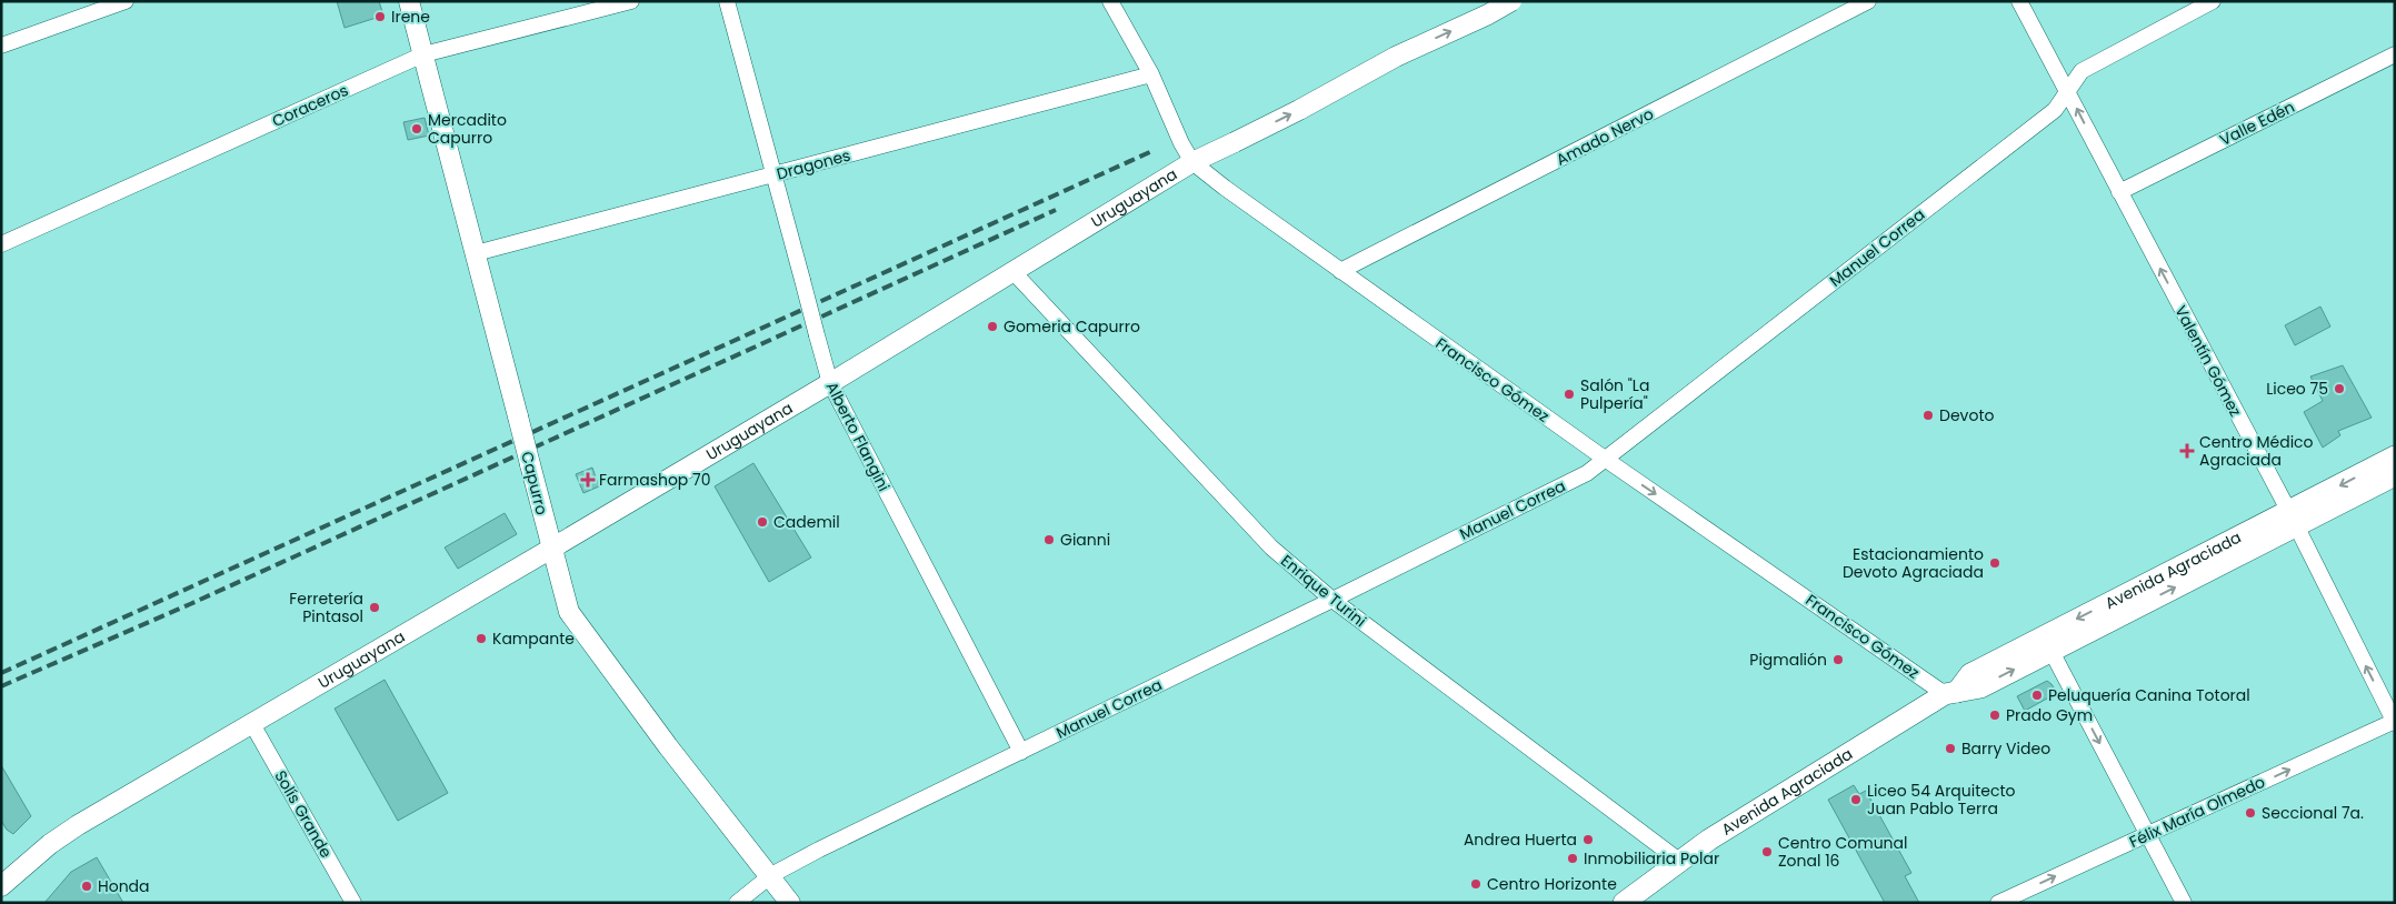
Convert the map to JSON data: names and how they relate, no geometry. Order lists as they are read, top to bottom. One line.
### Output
{"streets":{"main road":["Avenida Agraciada"],"street":["Coraceros","Valle Edén","Amado Nervo","Dragones","Uruguayana","Manuel Correa","Valentín Gómez","Francisco Gómez","Alberto Flangini","Capurro","Enrique Turini","Félix María Olmedo","Solís Grande"]},"crossings":[["Coraceros","Capurro"],["Valle Edén","Valentín Gómez"],["Amado Nervo","Francisco Gómez"],["Dragones","Francisco Gómez"],["Dragones","Alberto Flangini"],["Dragones","Capurro"],["Uruguayana","Francisco Gómez"],["Uruguayana","Alberto Flangini"],["Uruguayana","Capurro"],["Uruguayana","Enrique Turini"],["Uruguayana","Solís Grande"],["Manuel Correa","Valentín Gómez"],["Manuel Correa","Francisco Gómez"],["Manuel Correa","Alberto Flangini"],["Manuel Correa","Capurro"],["Manuel Correa","Enrique Turini"],["Valentín Gómez","Avenida Agraciada"],["Valentín Gómez","Félix María Olmedo"],["Francisco Gómez","Avenida Agraciada"],["Avenida Agraciada","Enrique Turini"]],"one_way":["Valentín Gómez","Francisco Gómez","Félix María Olmedo"],"places":{"other":["Irene","Mercadito Capurro","Gomeria Capurro","Liceo 75","Salón \"La Pulpería\"","Devoto","Cademil","Gianni","Estacionamiento Devoto Agraciada","Ferretería Pintasol","Kampante","Pigmalión","Peluquería Canina Totoral","Prado Gym","Barry Video","Liceo 54 Arquitecto Juan Pablo Terra","Seccional 7a.","Andrea Huerta","Centro Comunal Zonal 16","Inmobiliaria Polar","Centro Horizonte","Honda"],"health":["Centro Médico Agraciada","Farmashop 70"]}}
